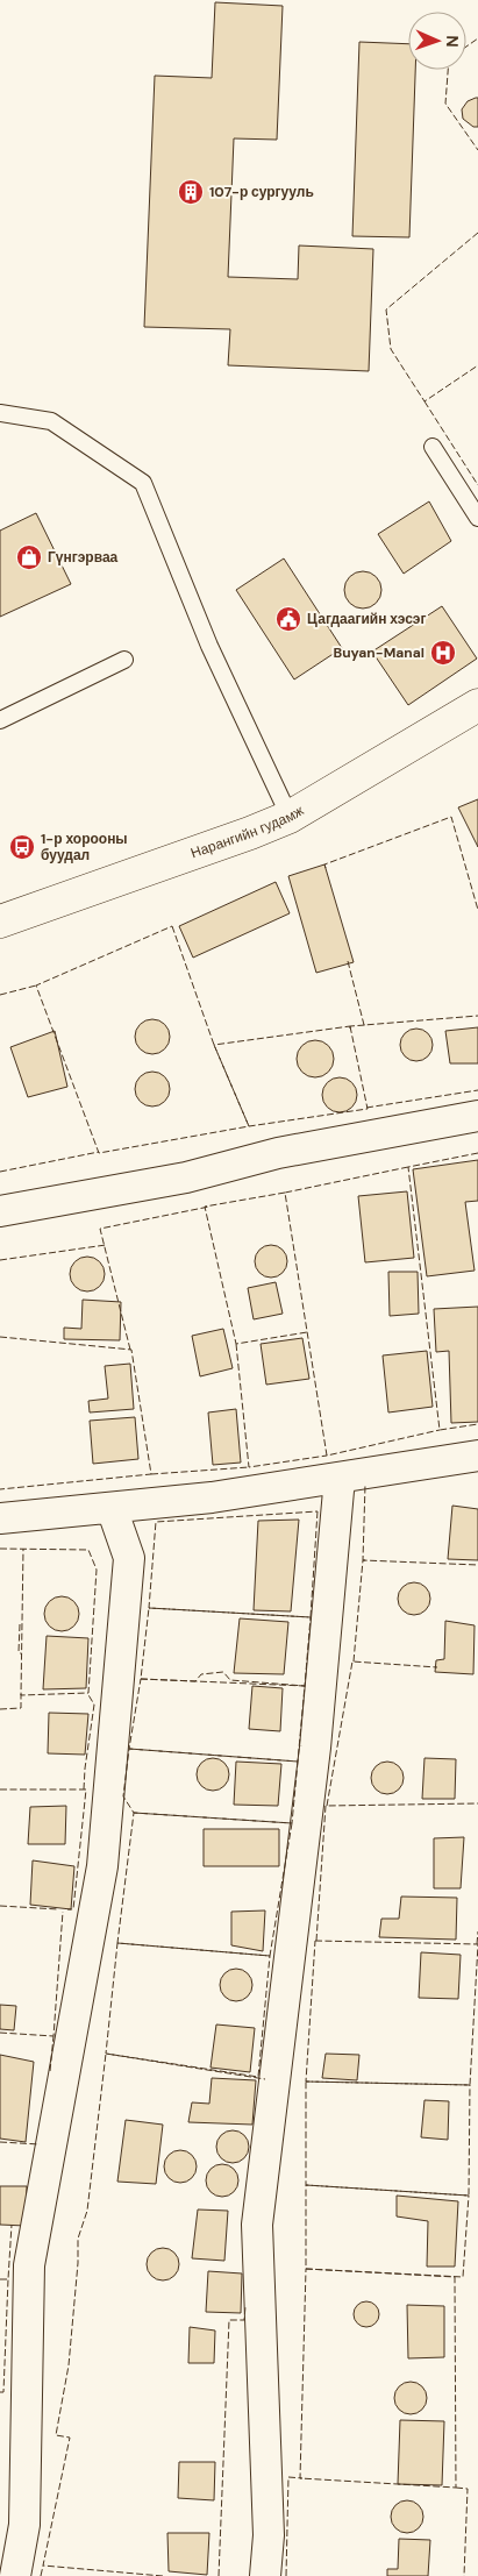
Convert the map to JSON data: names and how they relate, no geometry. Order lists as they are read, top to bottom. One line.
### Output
{"streets":{"main road":["Нарангийн гудамж"]},"places":{"building":["107-р сургууль"],"shop":["Гүнгэрваа"],"public building":["Цагдаагийн хэсэг"],"hospital":["Buyan-Manal"],"bus stop":["1-р хорооны буудал"]},"north":"right"}
